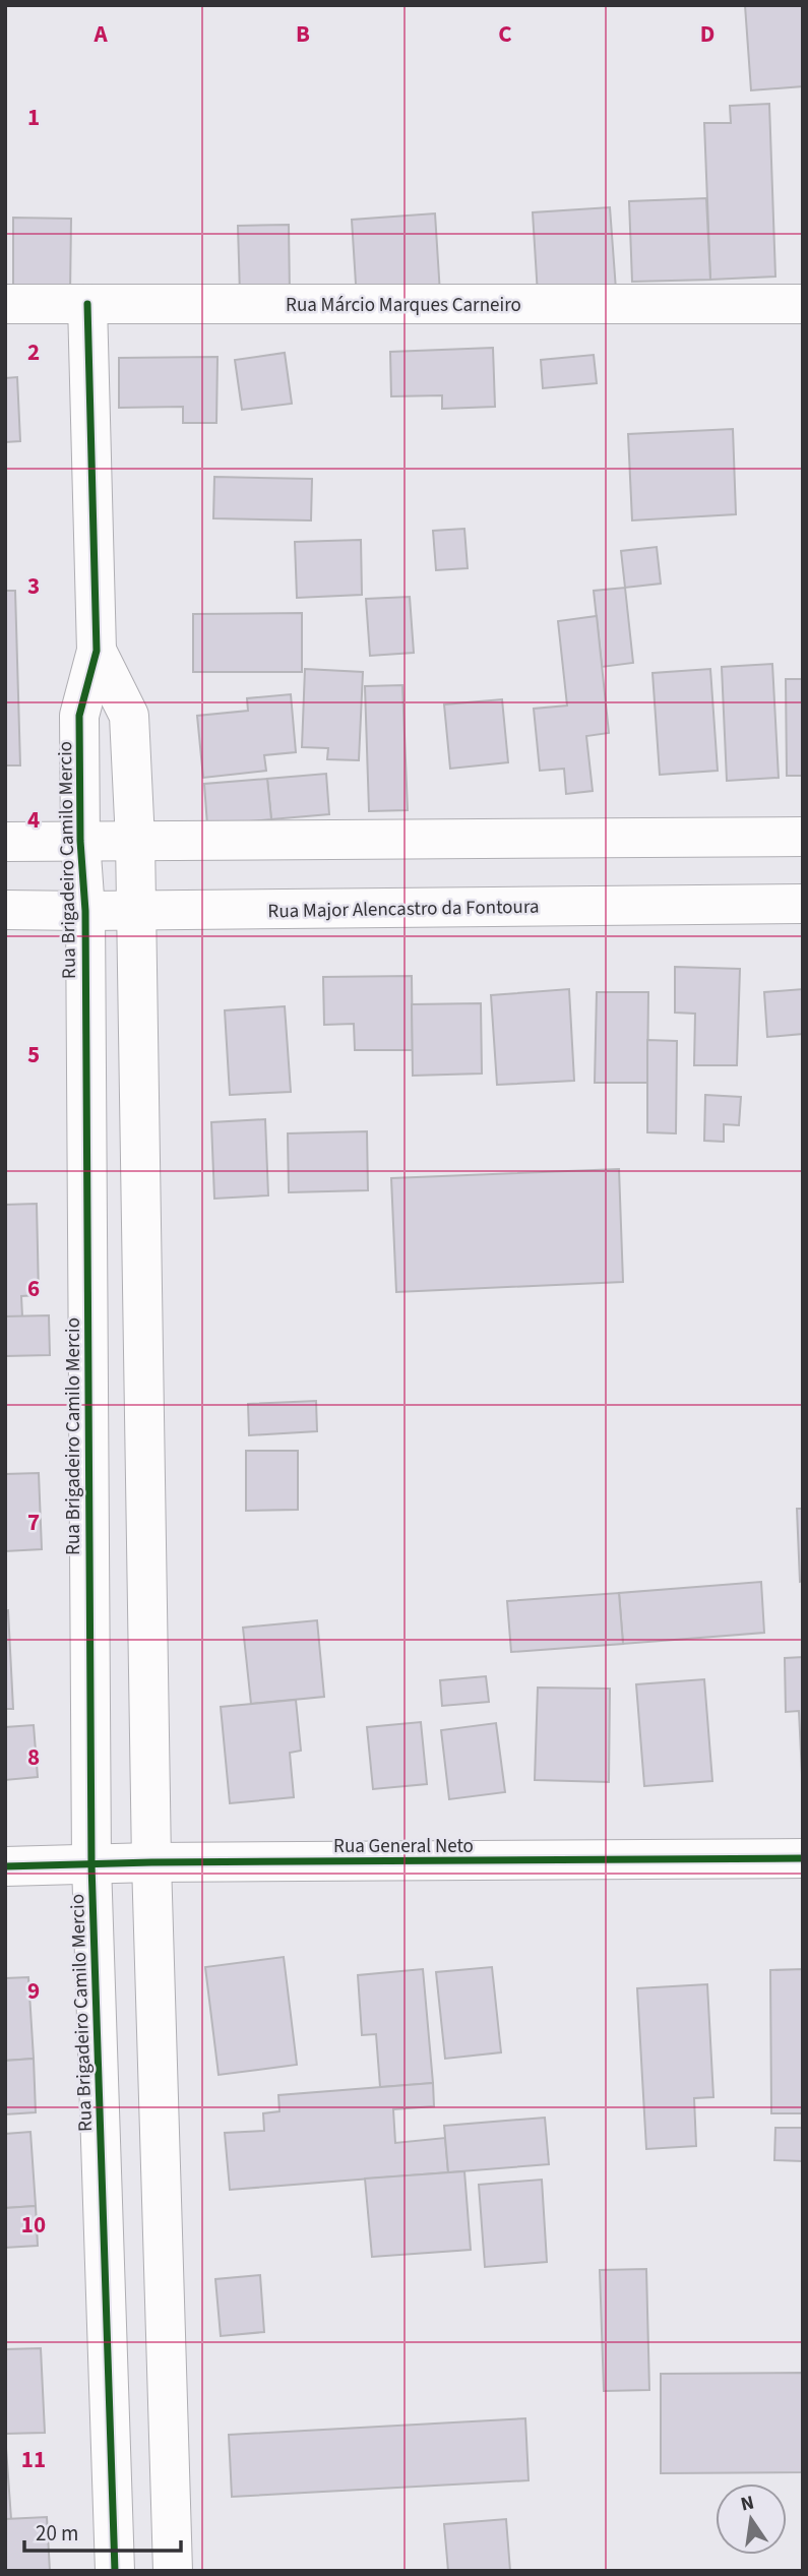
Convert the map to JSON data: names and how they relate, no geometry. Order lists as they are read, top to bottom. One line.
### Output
{"streets":{"street":["Rua Márcio Marques Carneiro","Rua Brigadeiro Camilo Mercio","Rua Major Alencastro da Fontoura","Rua General Neto"]},"crossings":[["Rua Márcio Marques Carneiro","Rua Brigadeiro Camilo Mercio"],["Rua Brigadeiro Camilo Mercio","Rua Major Alencastro da Fontoura"],["Rua Brigadeiro Camilo Mercio","Rua General Neto"]],"scale_bar":"20 m","north":"top","grid":{"columns":["A","B","C","D"],"rows":["1","2","3","4","5","6","7","8","9","10","11"]}}
